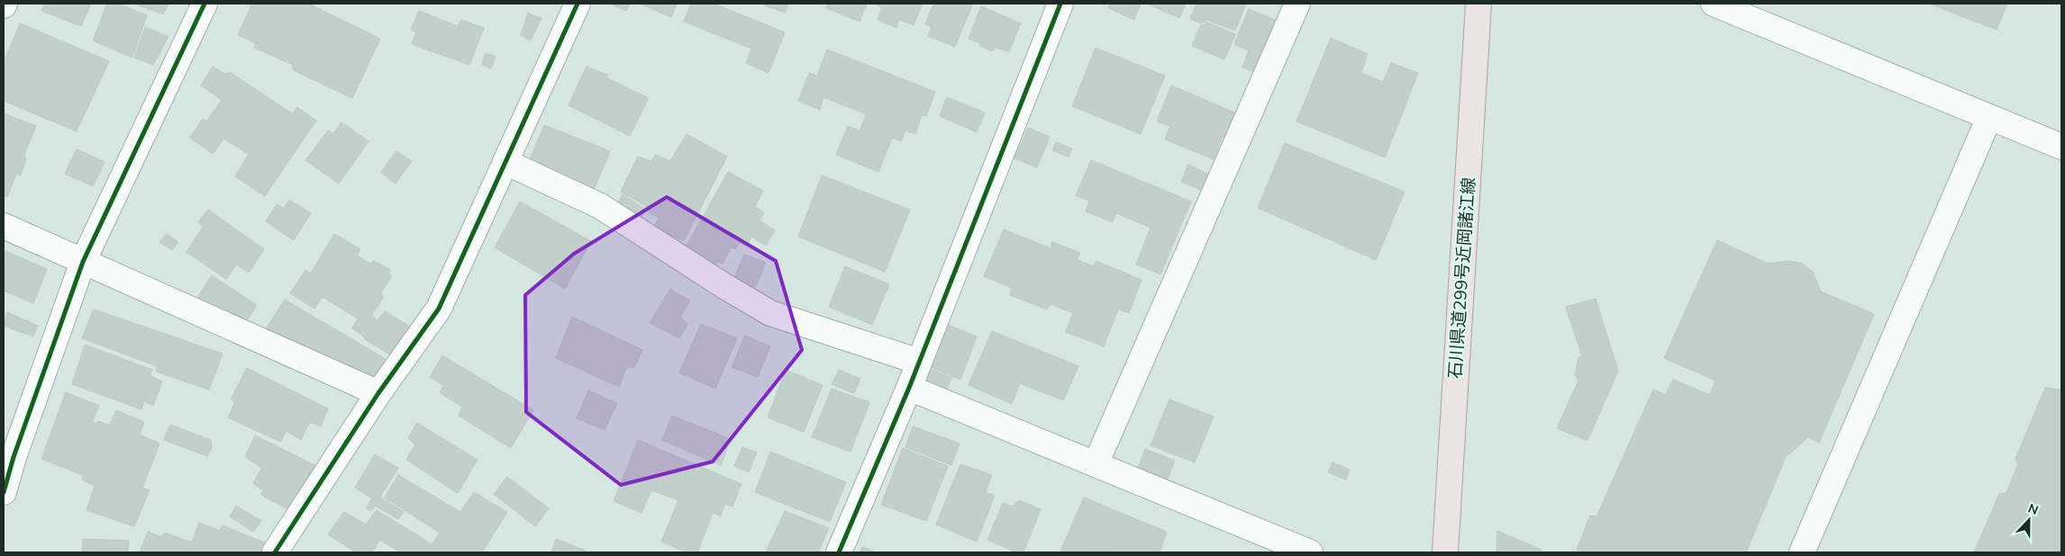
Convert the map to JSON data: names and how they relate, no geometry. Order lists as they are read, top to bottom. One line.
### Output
{"streets":{"main road":["石川県道299号近岡諸江線"]},"north":"top"}
